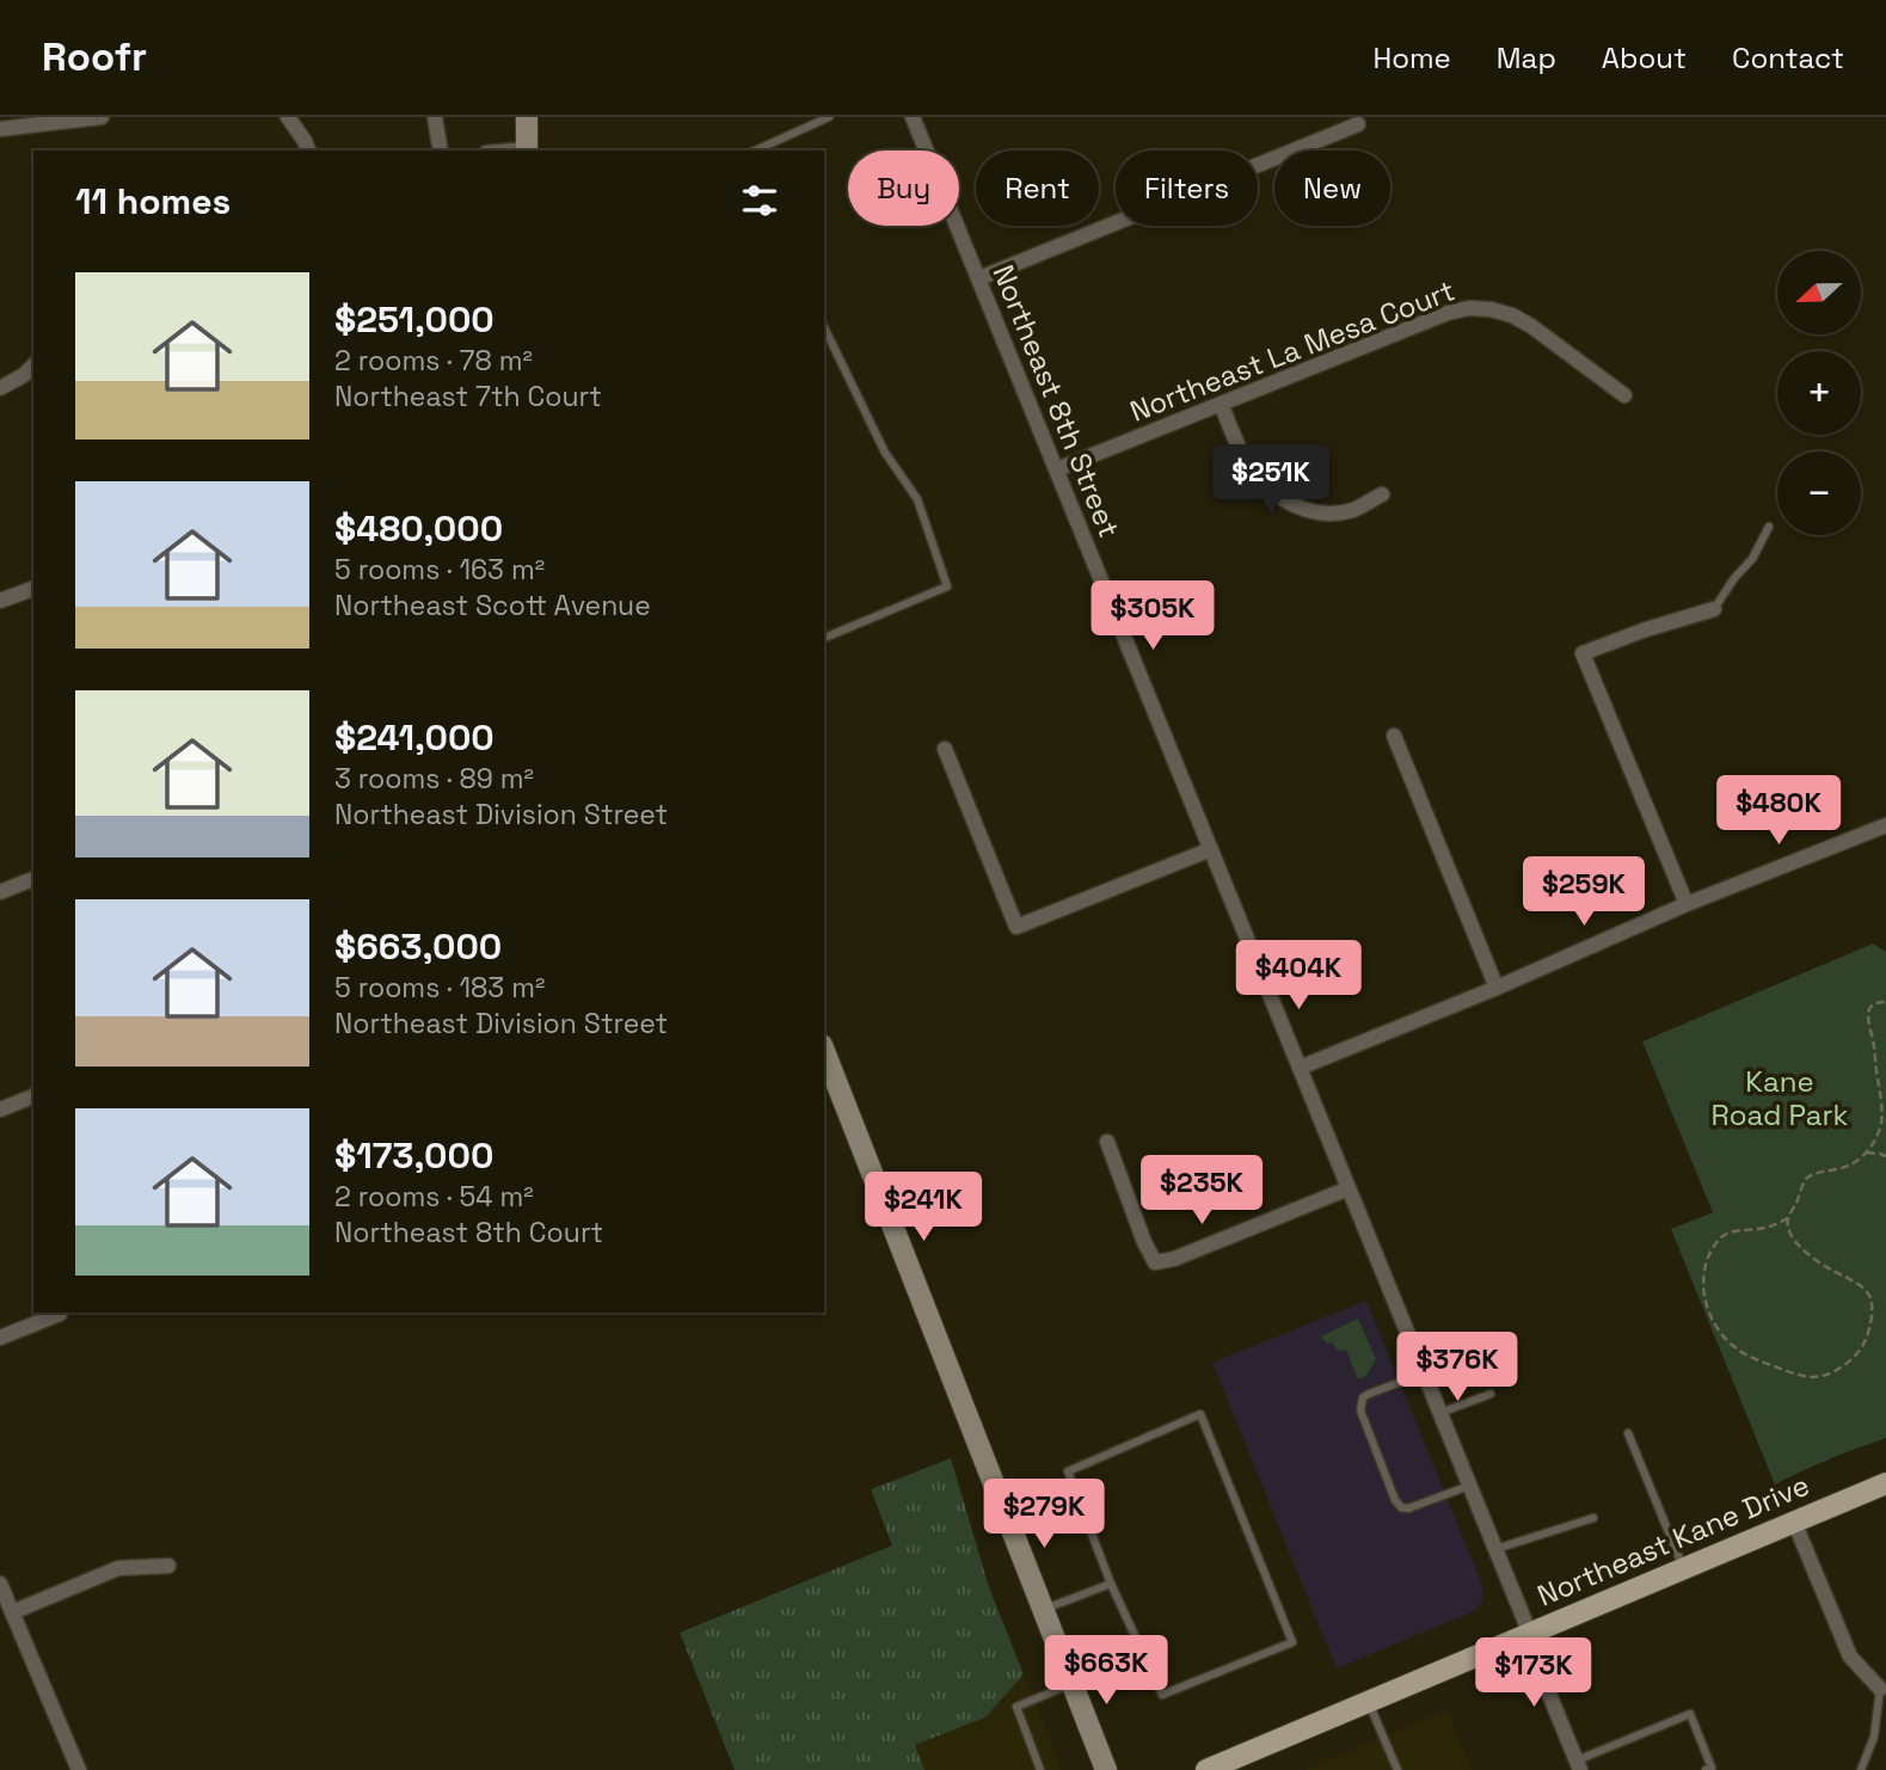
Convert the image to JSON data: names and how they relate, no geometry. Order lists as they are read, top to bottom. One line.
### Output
{"streets":{"main road":["Northeast Kane Drive"],"street":["Northeast La Mesa Court","Northeast 8th Street"]},"crossings":[["Northeast La Mesa Court","Northeast 8th Street"],["Northeast 8th Street","Northeast Kane Drive"]],"parks":["Kane Road Park"],"north":"left","page":{"header":"Roofr","nav":["Home","Map","About","Contact"],"chip":["Buy","Rent","Filters","New"],"heading":"11 homes","map_buttons":["+","−"],"list":[{"name":"$251,000","note":"2 rooms · 78 m² · Northeast 7th Court"},{"name":"$480,000","note":"5 rooms · 163 m² · Northeast Scott Avenue"},{"name":"$241,000","note":"3 rooms · 89 m² · Northeast Division Street"},{"name":"$663,000","note":"5 rooms · 183 m² · Northeast Division Street"},{"name":"$173,000","note":"2 rooms · 54 m² · Northeast 8th Court"}],"price":["$251K","$305K","$480K","$259K","$404K","$235K","$241K","$376K","$279K","$663K","$173K"]}}
